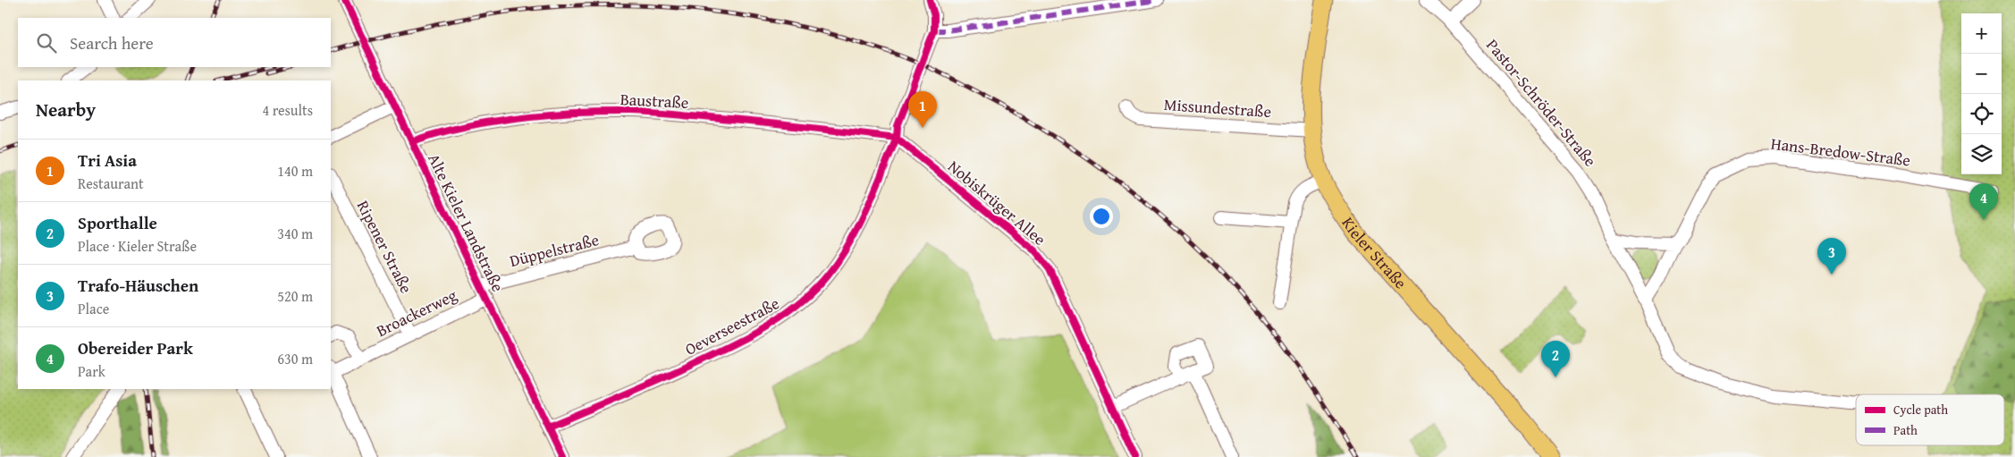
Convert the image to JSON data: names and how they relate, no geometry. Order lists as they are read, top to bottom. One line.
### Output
{"streets":{"main road":["Kieler Straße"],"street":["Baustraße","Pastor-Schröder-Straße","Missundestraße","Hans-Bredow-Straße","Nobiskrüger Allee","Alte Kieler Landstraße","Ripener Straße","Düppelstraße","Broackerweg","Oeverseestraße"]},"crossings":[["Baustraße","Nobiskrüger Allee"],["Baustraße","Alte Kieler Landstraße"],["Baustraße","Oeverseestraße"],["Missundestraße","Kieler Straße"],["Nobiskrüger Allee","Oeverseestraße"],["Alte Kieler Landstraße","Düppelstraße"],["Alte Kieler Landstraße","Broackerweg"],["Alte Kieler Landstraße","Oeverseestraße"],["Ripener Straße","Broackerweg"]],"legend":["Cycle path","Path"],"page":{"map_buttons":["+","−"],"search":"Search here","heading":["Nearby","4 results"],"pins":["1","4","3","2"],"list":[{"mark":"1","name":"Tri Asia","note":"Restaurant","value":"140 m"},{"mark":"2","name":"Sporthalle","note":"Place · Kieler Straße","value":"340 m"},{"mark":"3","name":"Trafo-Häuschen","note":"Place","value":"520 m"},{"mark":"4","name":"Obereider Park","note":"Park","value":"630 m"}]}}
